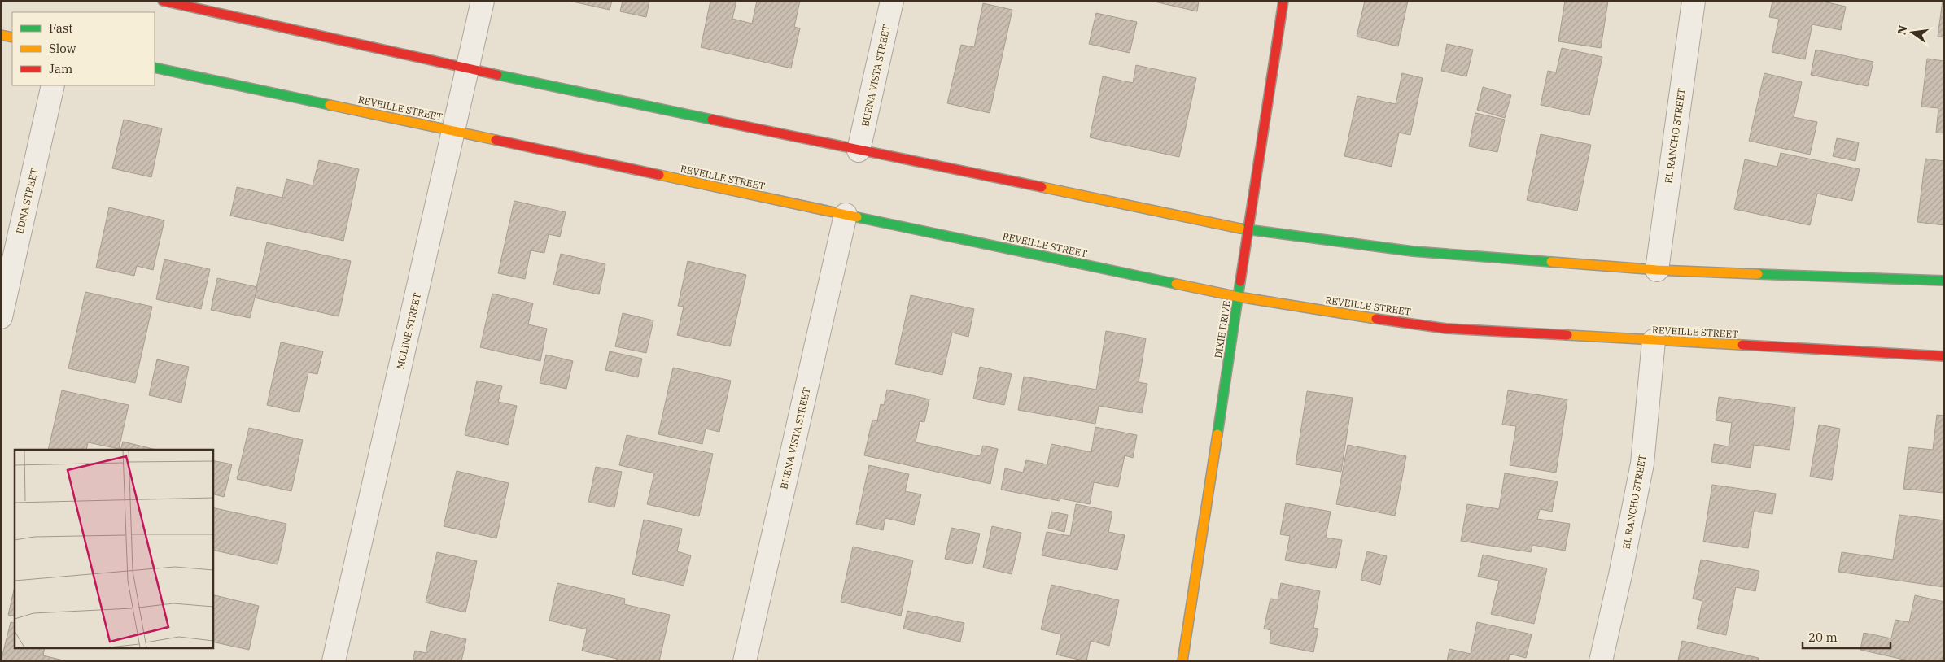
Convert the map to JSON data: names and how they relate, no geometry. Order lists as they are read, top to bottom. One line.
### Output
{"streets":{"main road":["REVEILLE STREET","DIXIE DRIVE"],"street":["BUENA VISTA STREET","EL RANCHO STREET","EDNA STREET","MOLINE STREET"]},"crossings":[["BUENA VISTA STREET","REVEILLE STREET"],["REVEILLE STREET","EL RANCHO STREET"],["REVEILLE STREET","DIXIE DRIVE"],["REVEILLE STREET","MOLINE STREET"]],"legend":["Fast","Slow","Jam"],"scale_bar":"20 m","north":"left"}
